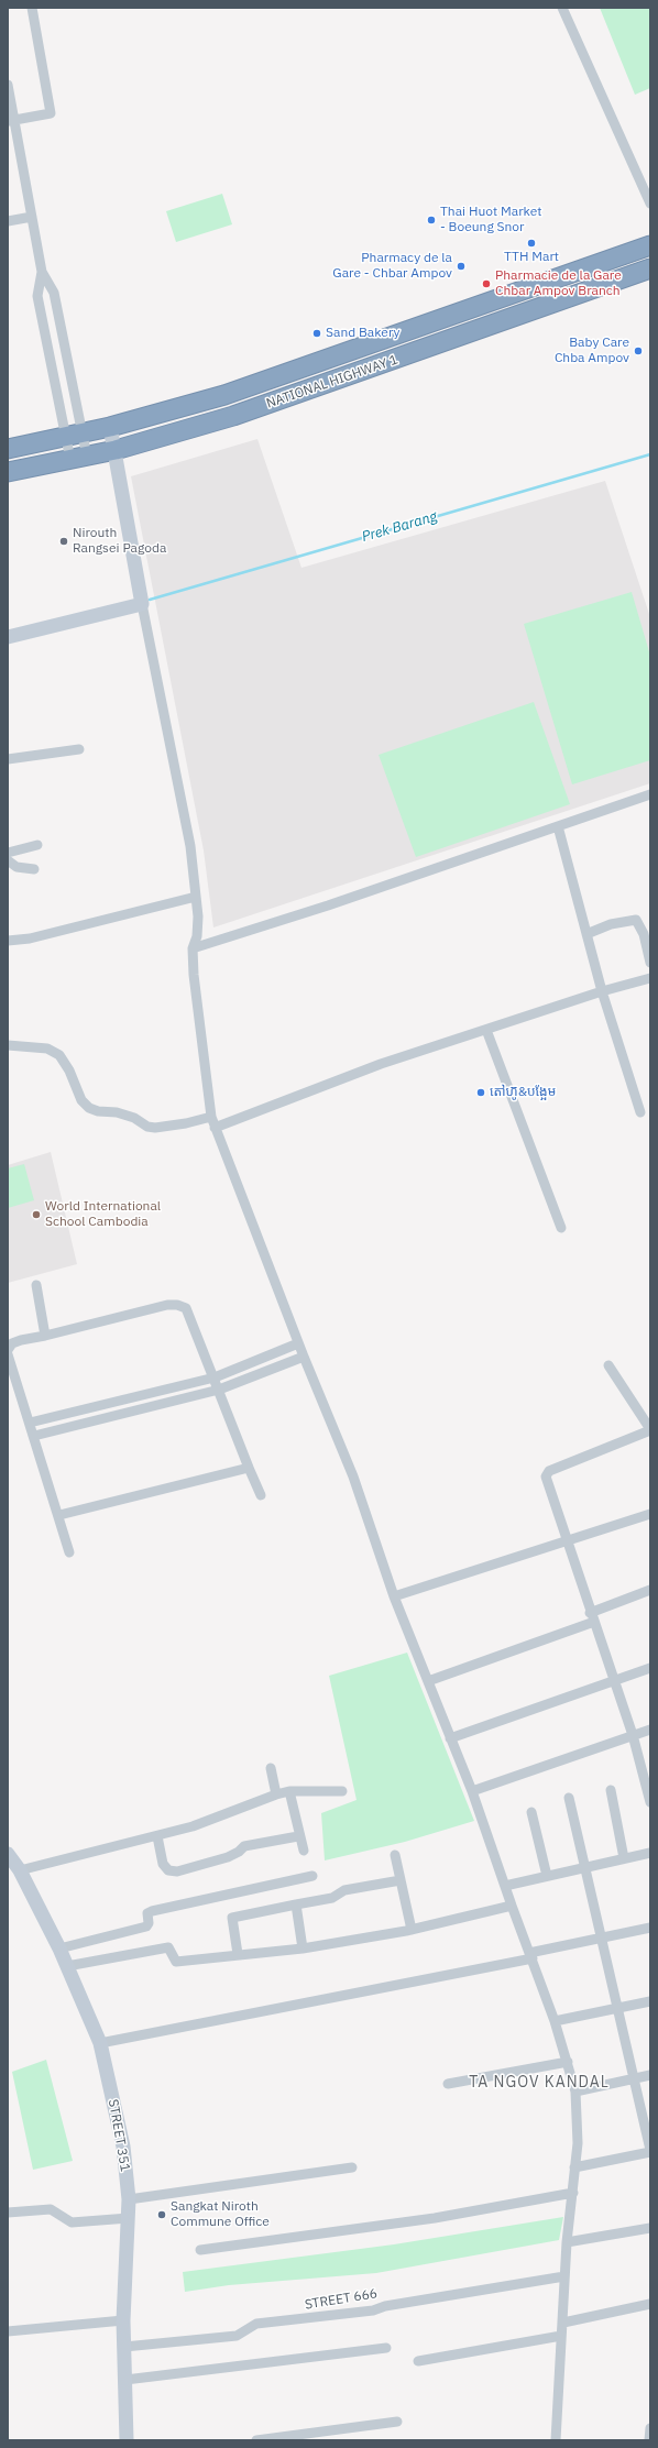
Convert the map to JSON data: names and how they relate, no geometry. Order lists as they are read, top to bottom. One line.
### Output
{"streets":{"highway":["NATIONAL HIGHWAY 1"],"street":["STREET 351","STREET 666"]},"crossings":[["STREET 351","STREET 666"]],"districts":["TA NGOV KANDAL"],"water":["Prek Barang"],"places":["Thai Huot Market - Boeung Snor","TTH Mart","Pharmacy de la Gare - Chbar Ampov","Pharmacie de la Gare Chbar Ampov Branch","Sand Bakery","Baby Care Chba Ampov","Nirouth Rangsei Pagoda","តៅហ៊ូ&បង្អែម","World International School Cambodia","Sangkat Niroth Commune Office"]}
